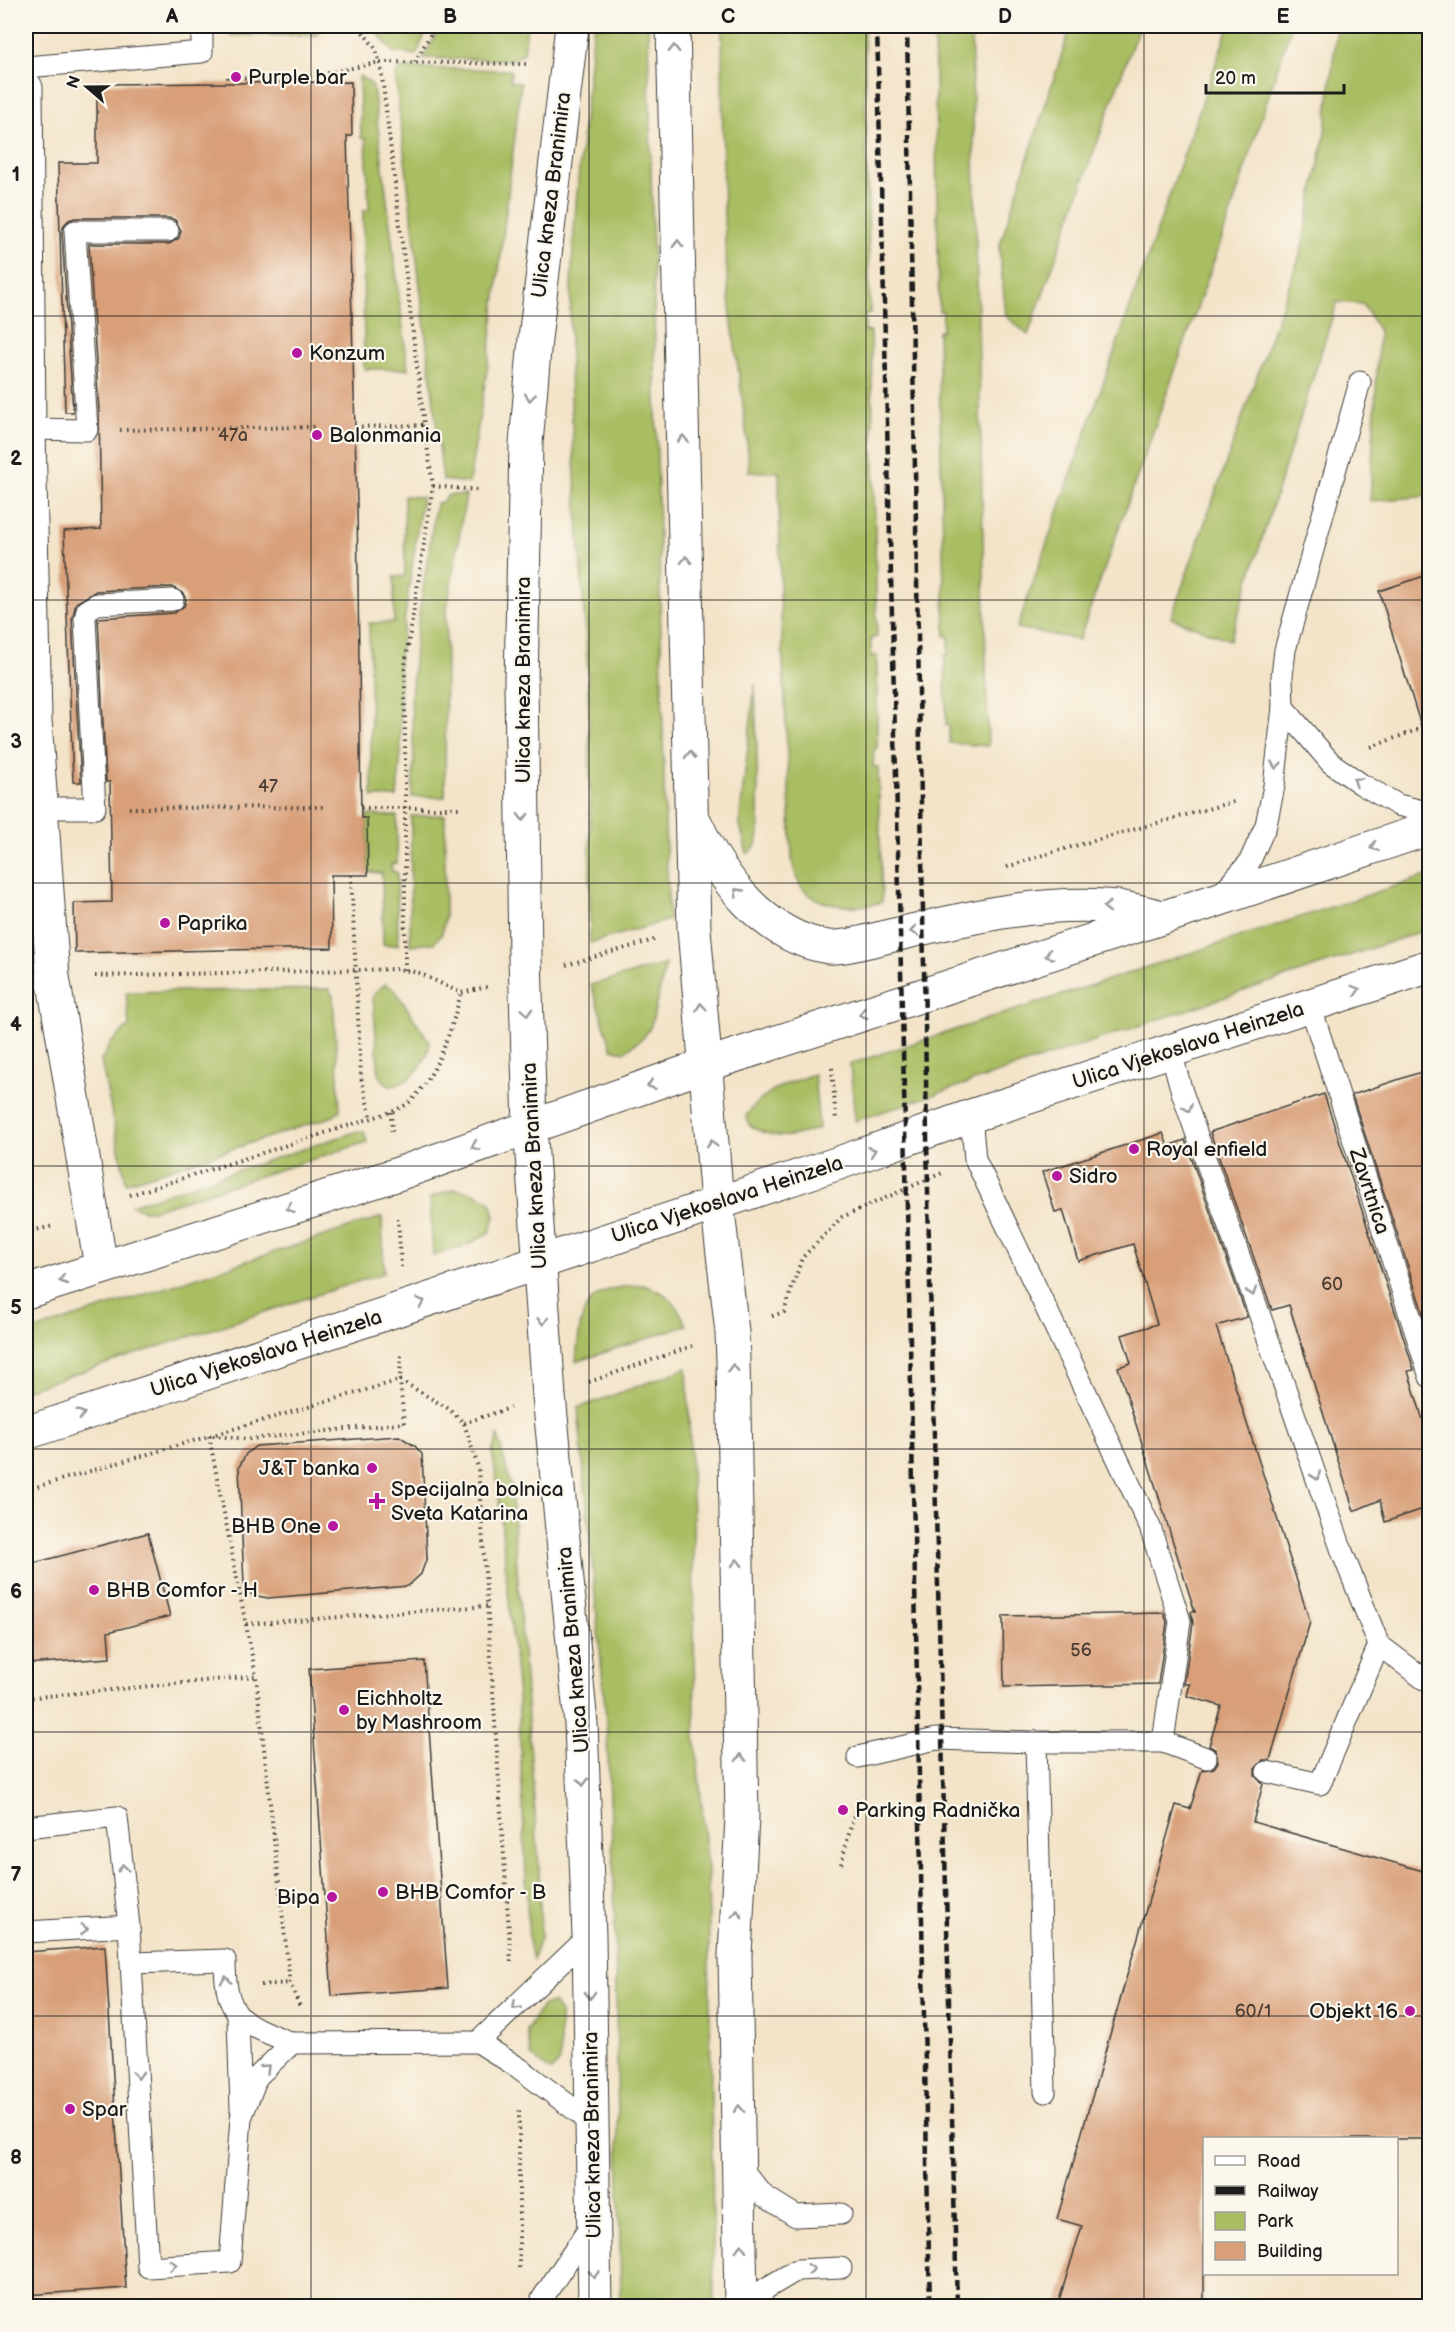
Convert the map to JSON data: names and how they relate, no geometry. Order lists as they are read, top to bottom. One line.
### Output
{"streets":{"main road":["Ulica kneza Branimira","Ulica Vjekoslava Heinzela"],"lane":["Zavrtnica"]},"crossings":[["Ulica kneza Branimira","Ulica Vjekoslava Heinzela"],["Ulica Vjekoslava Heinzela","Zavrtnica"]],"places":{"other":["Purple bar","Konzum","Balonmania","Paprika","Royal enfield","Sidro","J&T banka","BHB One","BHB Comfor - H","Eichholtz by Mashroom","Parking Radnička","BHB Comfor - B","Bipa","Objekt 16","Spar"],"health":["Specijalna bolnica Sveta Katarina"]},"house_numbers":["47a","47","60","56","60/1"],"legend":["Road","Railway","Park","Building"],"scale_bar":"20 m","north":"left","grid":{"columns":["A","B","C","D","E"],"rows":["1","2","3","4","5","6","7","8"]}}
